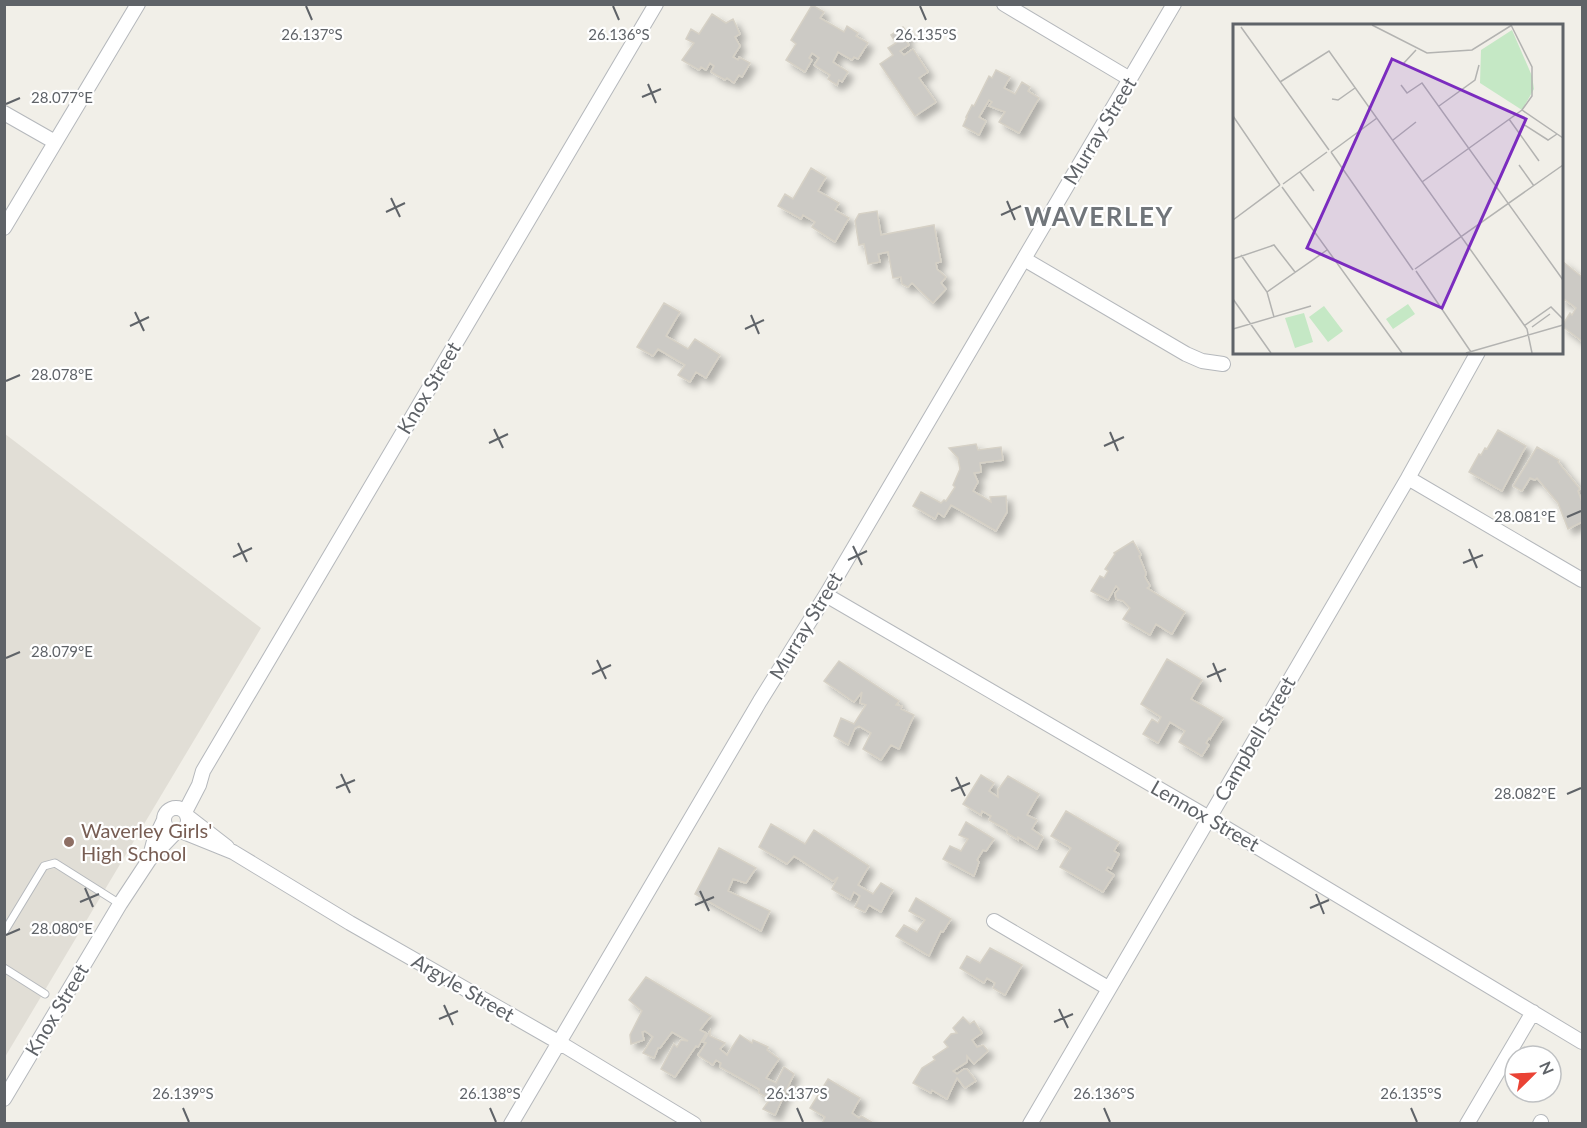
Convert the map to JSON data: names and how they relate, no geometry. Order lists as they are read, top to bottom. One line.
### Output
{"streets":{"street":["Murray Street","Knox Street","Campbell Street","Lennox Street","Argyle Street"]},"crossings":[["Murray Street","Lennox Street"],["Murray Street","Argyle Street"],["Knox Street","Argyle Street"],["Campbell Street","Lennox Street"]],"districts":["WAVERLEY"],"places":["Waverley Girls' High School"],"north":"top right","coordinates":["26.137°S","26.136°S","26.135°S","28.077°E","28.078°E","28.081°E","28.079°E","28.082°E","28.080°E","26.139°S","26.138°S"]}
